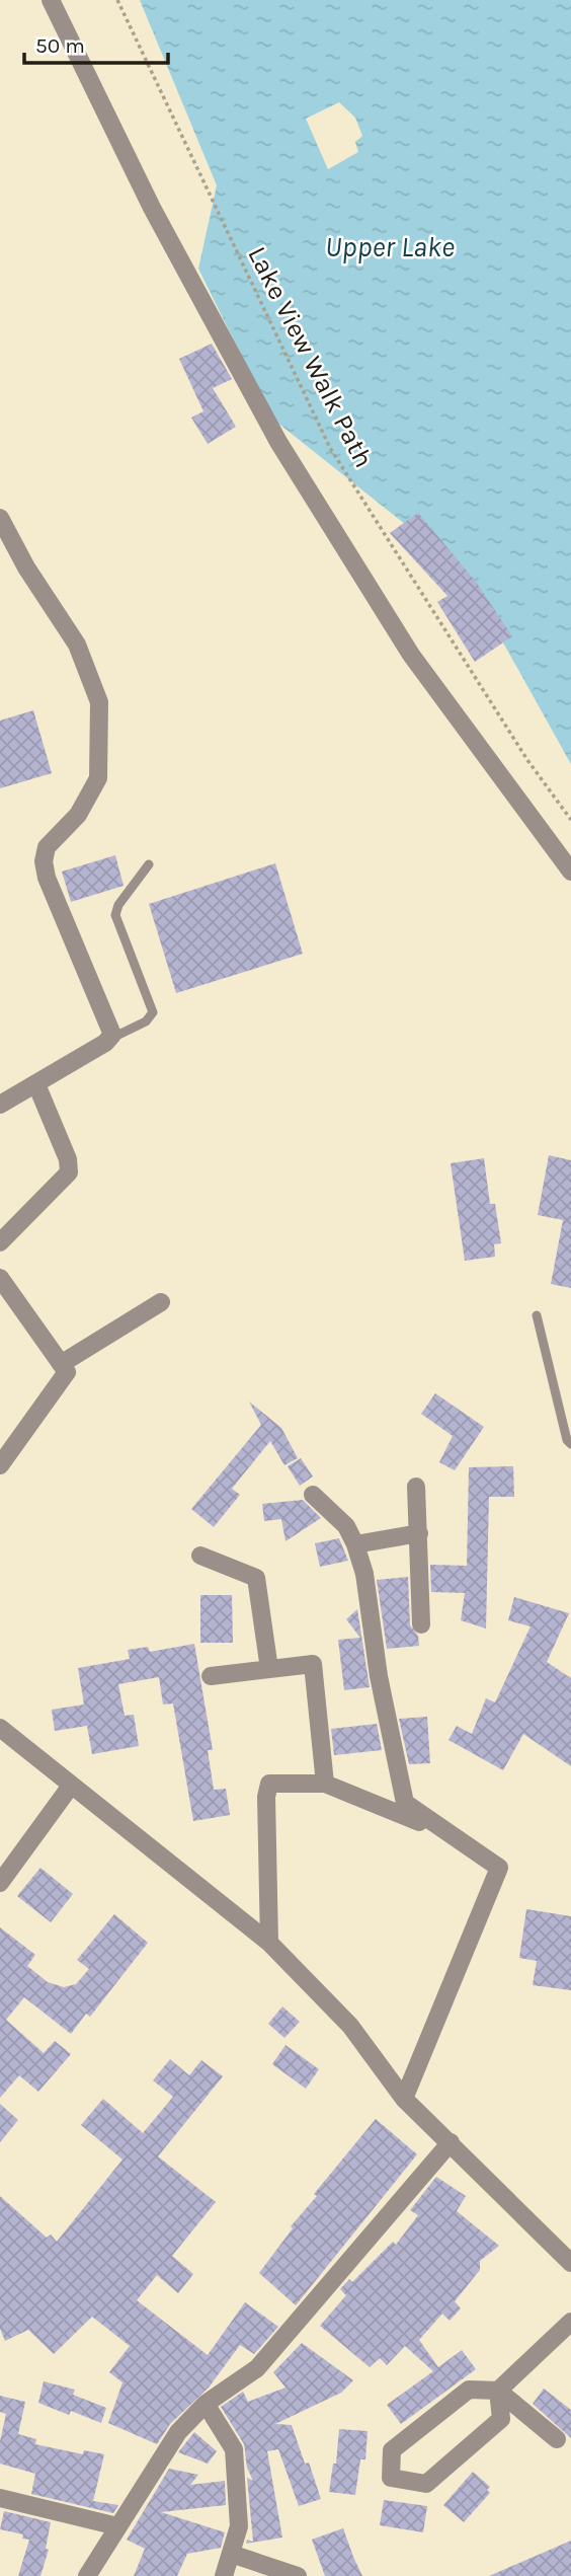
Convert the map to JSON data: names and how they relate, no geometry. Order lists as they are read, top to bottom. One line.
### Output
{"streets":{"path":["Lake View Walk Path"]},"water":["Upper Lake"],"scale_bar":"50 m"}
